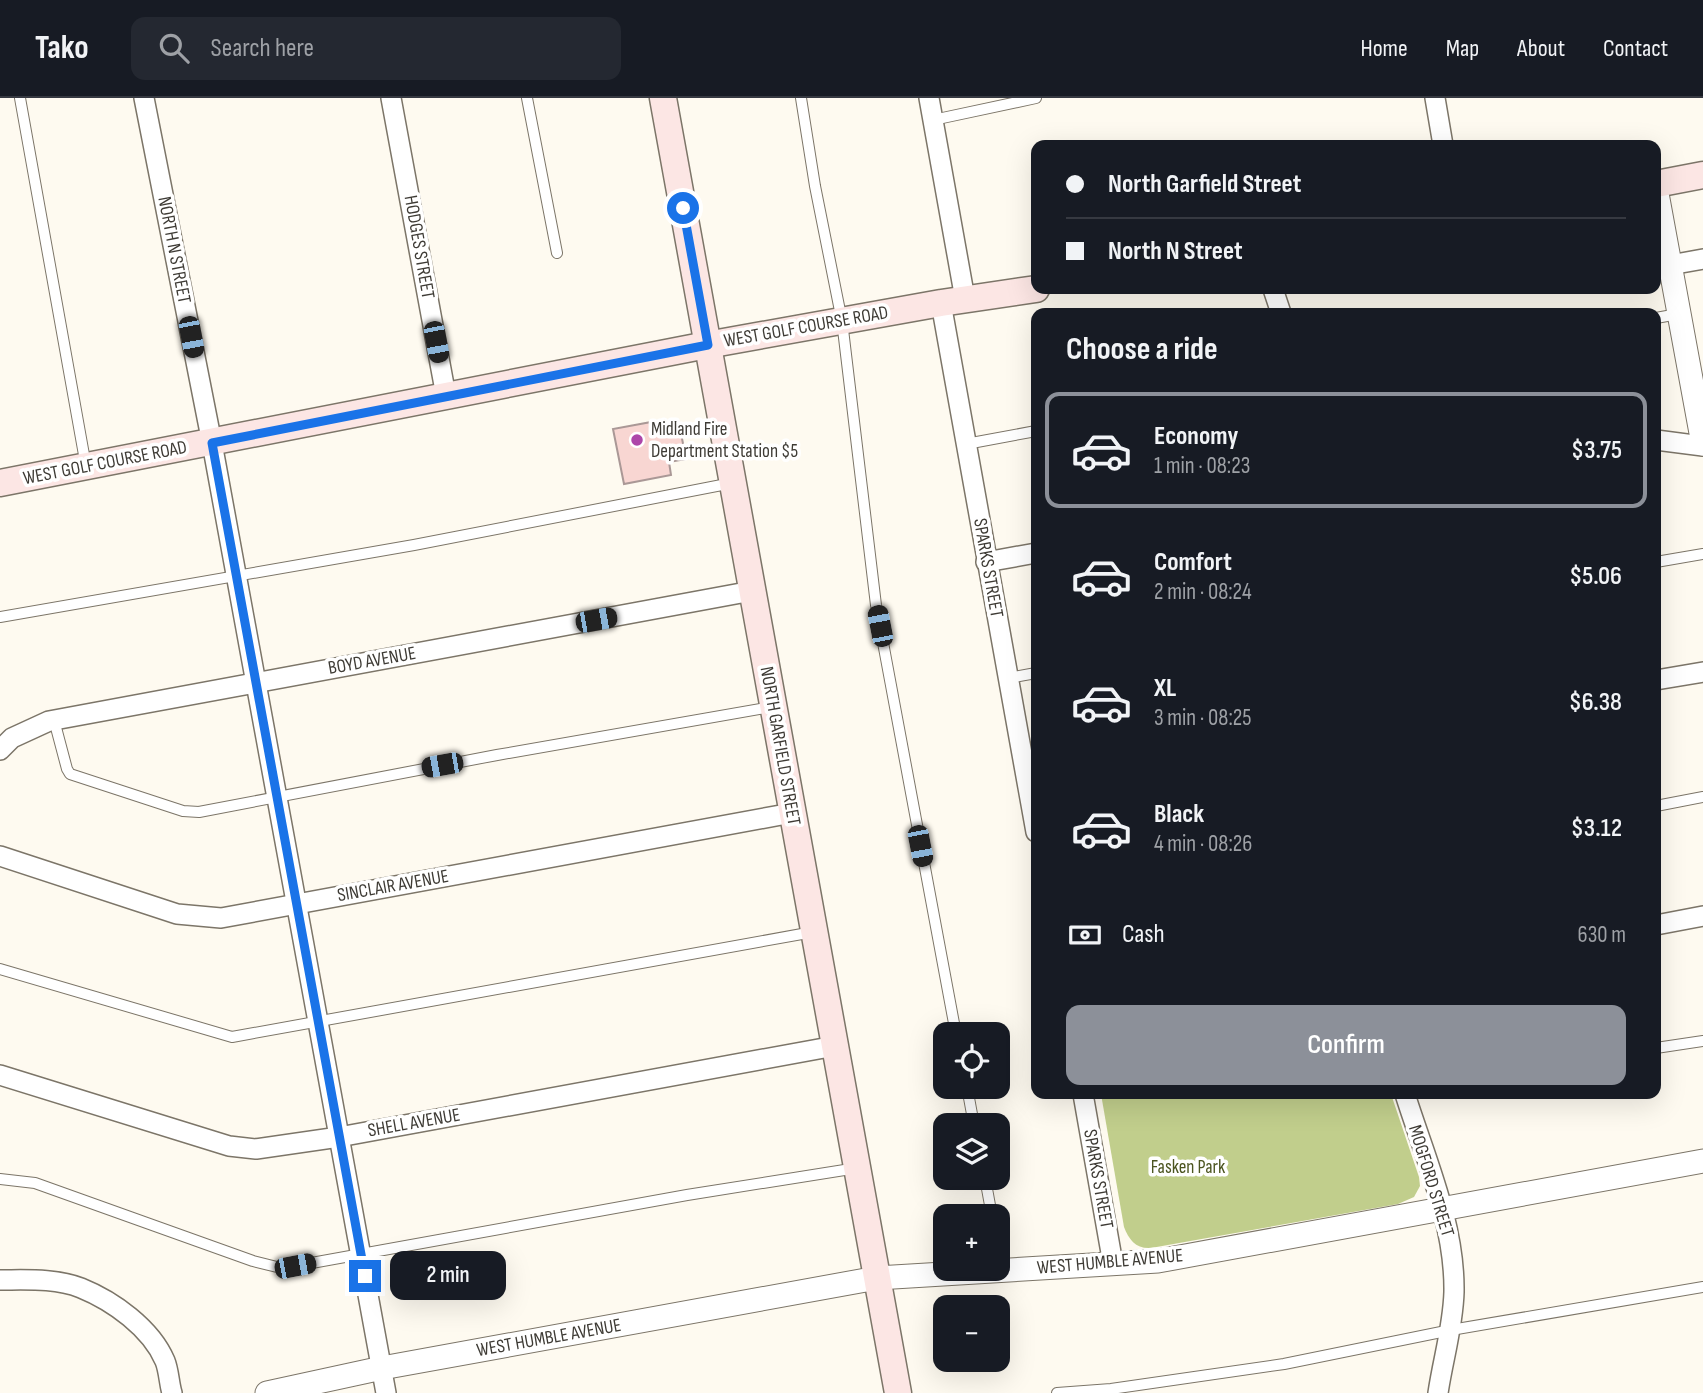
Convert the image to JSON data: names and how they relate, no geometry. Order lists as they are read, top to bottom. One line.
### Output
{"streets":{"main road":["WEST GOLF COURSE ROAD","NORTH GARFIELD STREET"],"street":["HODGES STREET","NORTH N STREET","SPARKS STREET","BOYD AVENUE","SINCLAIR AVENUE","SHELL AVENUE","MOGFORD STREET","WEST HUMBLE AVENUE"]},"crossings":[["HODGES STREET","WEST GOLF COURSE ROAD"],["NORTH N STREET","WEST GOLF COURSE ROAD"],["NORTH N STREET","BOYD AVENUE"],["NORTH N STREET","SINCLAIR AVENUE"],["NORTH N STREET","SHELL AVENUE"],["NORTH N STREET","WEST HUMBLE AVENUE"],["WEST GOLF COURSE ROAD","SPARKS STREET"],["WEST GOLF COURSE ROAD","NORTH GARFIELD STREET"],["SPARKS STREET","WEST HUMBLE AVENUE"],["BOYD AVENUE","NORTH GARFIELD STREET"],["NORTH GARFIELD STREET","SINCLAIR AVENUE"],["NORTH GARFIELD STREET","SHELL AVENUE"],["NORTH GARFIELD STREET","WEST HUMBLE AVENUE"],["MOGFORD STREET","WEST HUMBLE AVENUE"]],"parks":["Fasken Park"],"places":["Midland Fire Department Station $5"],"page":{"header":"Tako","search":"Search here","nav":["Home","Map","About","Contact"],"banner":["North Garfield Street","North N Street"],"heading":"Choose a ride","list":[{"name":"Economy","note":"1 min · 08:23","value":"$3.75"},{"name":"Comfort","note":"2 min · 08:24","value":"$5.06"},{"name":"XL","note":"3 min · 08:25","value":"$6.38"},{"name":"Black","note":"4 min · 08:26","value":"$3.12"}],"pay":["Cash","630 m"],"buttons":"Confirm","map_buttons":["+","−"],"bubble":"2 min"}}
